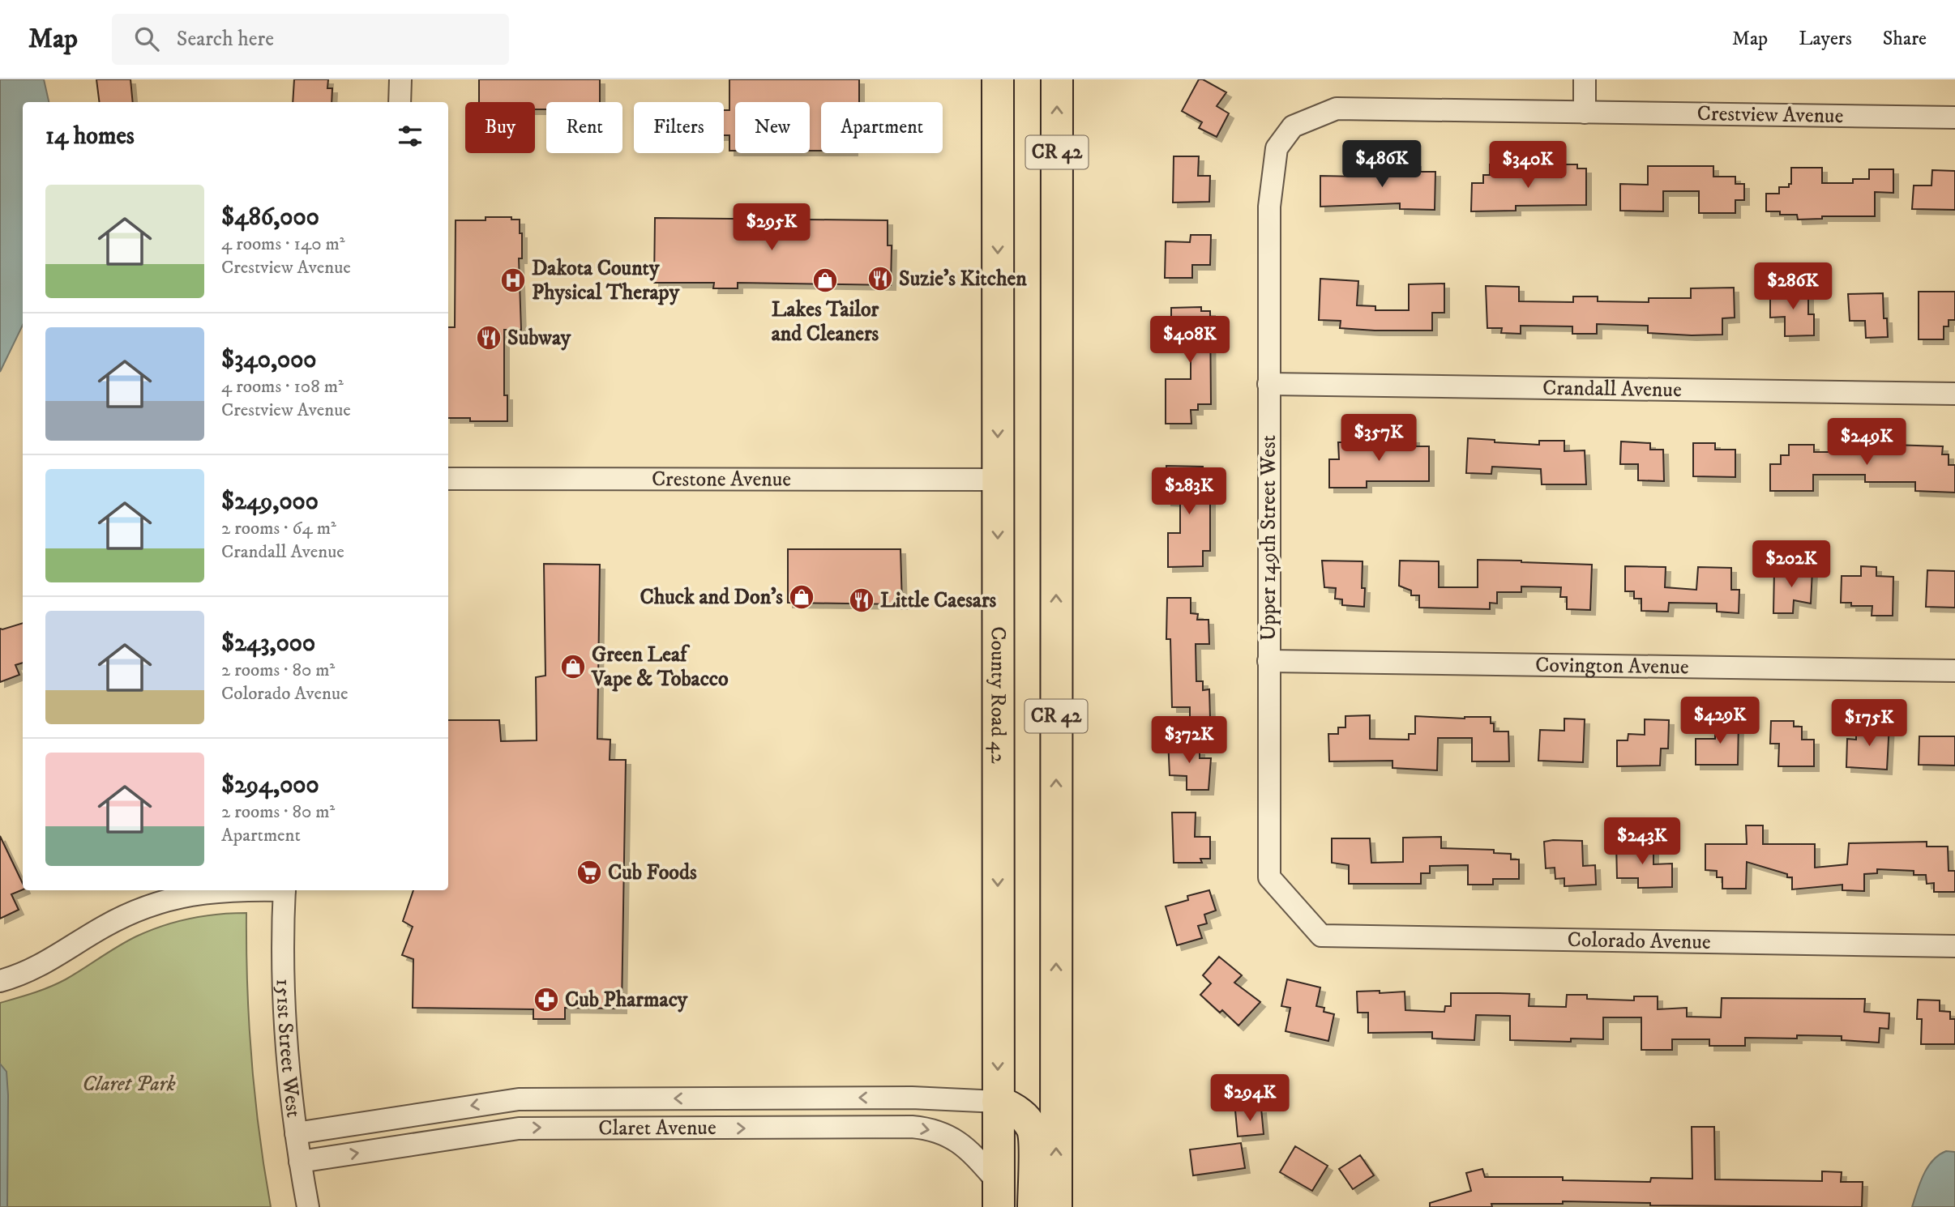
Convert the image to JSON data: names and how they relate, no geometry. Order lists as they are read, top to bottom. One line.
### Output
{"streets":{"highway":["CR 42","County Road 42"],"street":["Crestview Avenue","Crandall Avenue","Crestone Avenue","Upper 149th Street West","Covington Avenue","Colorado Avenue","151st Street West","Claret Avenue"]},"crossings":[["Crestview Avenue","Upper 149th Street West"],["Crandall Avenue","Upper 149th Street West"],["Crestone Avenue","County Road 42"],["Upper 149th Street West","Covington Avenue"],["Upper 149th Street West","Colorado Avenue"],["County Road 42","Claret Avenue"],["151st Street West","Claret Avenue"]],"parks":["Claret Park"],"places":{"restaurant":["Suzie's Kitchen","Subway","Little Caesars"],"hospital":["Dakota County Physical Therapy"],"shop":["Lakes Tailor and Cleaners","Chuck and Don's","Green Leaf Vape & Tobacco"],"supermarket":["Cub Foods"],"pharmacy":["Cub Pharmacy"]},"page":{"header":"Map","search":"Search here","nav":["Map","Layers","Share"],"chip":["Buy","Rent","Filters","New","Apartment"],"heading":"14 homes","price":["$486K","$340K","$295K","$286K","$408K","$357K","$249K","$283K","$202K","$429K","$175K","$372K","$243K","$294K"],"list":[{"name":"$486,000","note":"4 rooms · 140 m² · Crestview Avenue"},{"name":"$340,000","note":"4 rooms · 108 m² · Crestview Avenue"},{"name":"$249,000","note":"2 rooms · 64 m² · Crandall Avenue"},{"name":"$243,000","note":"2 rooms · 80 m² · Colorado Avenue"},{"name":"$294,000","note":"2 rooms · 80 m² · Apartment"}]}}
